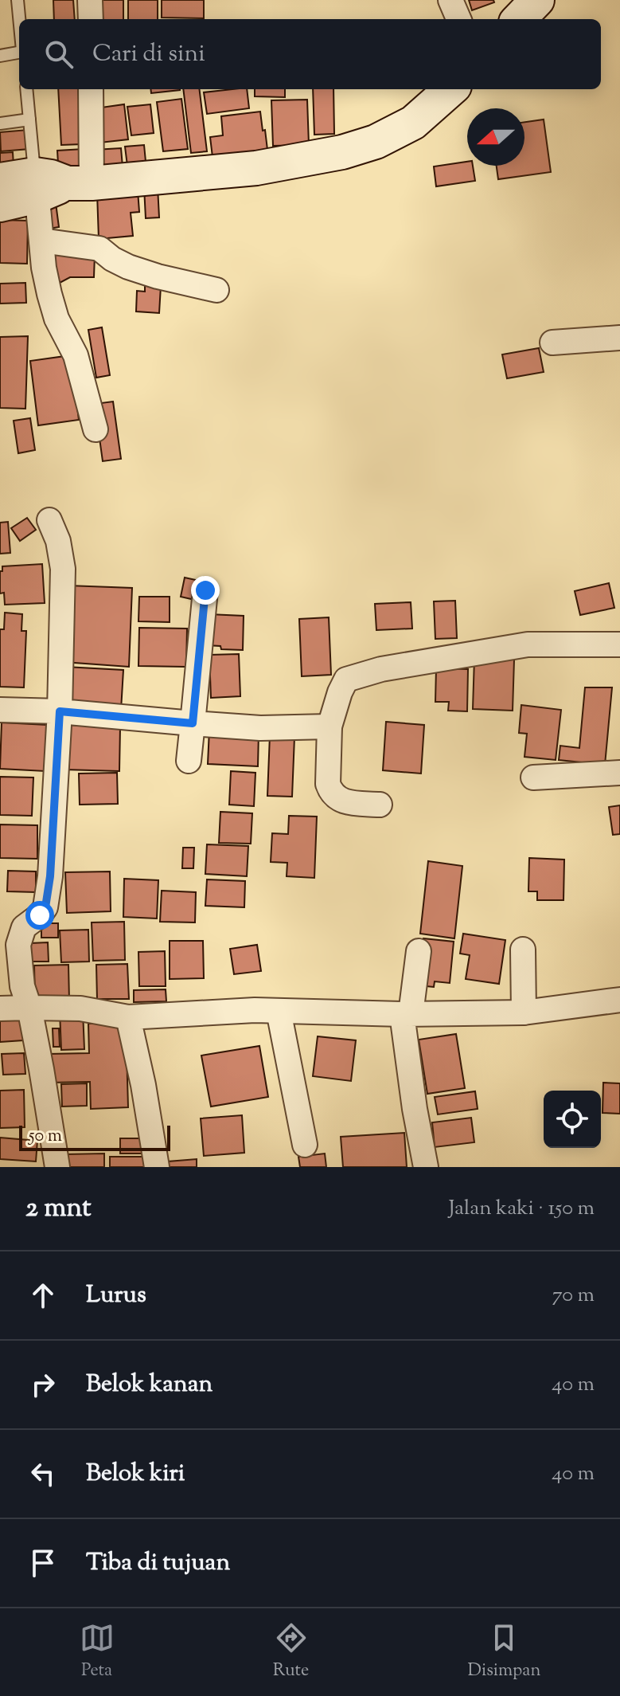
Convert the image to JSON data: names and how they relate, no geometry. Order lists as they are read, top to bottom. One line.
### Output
{"scale_bar":"50 m","north":"left","page":{"search":"Cari di sini","scale":"50 m","heading":["2 mnt","Jalan kaki · 150 m"],"list":[["Lurus","70 m"],["Belok kanan","40 m"],["Belok kiri","40 m"],"Tiba di tujuan"],"nav":["Peta","Rute","Disimpan"]}}
